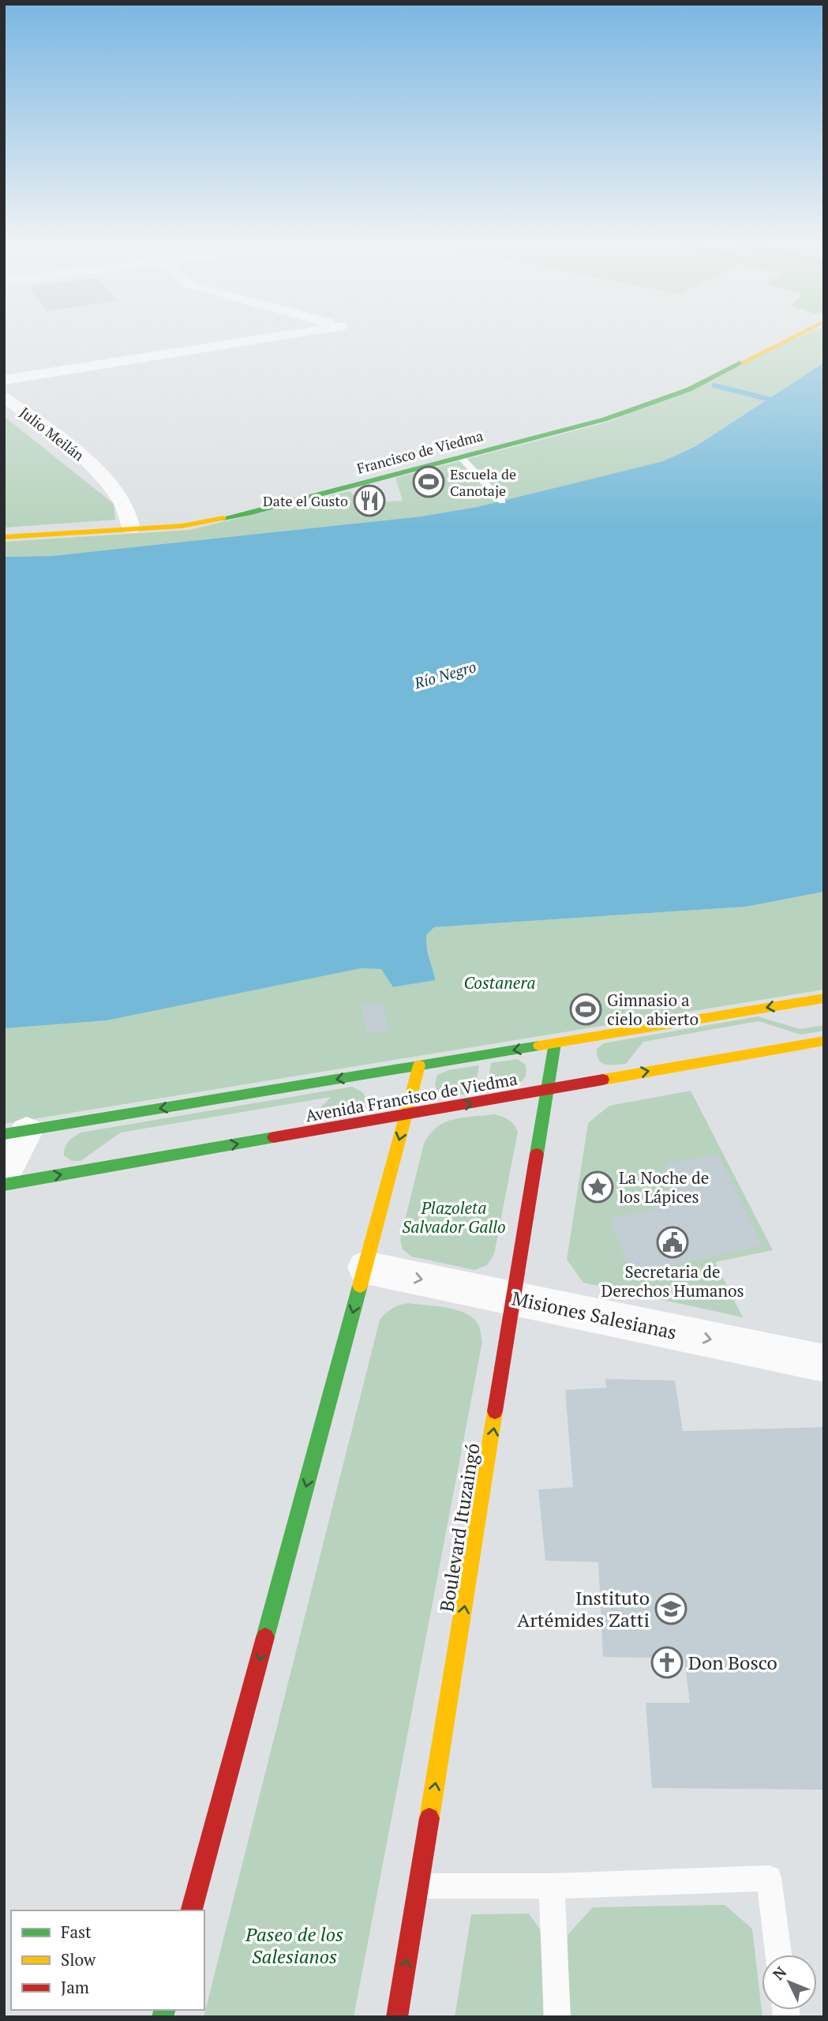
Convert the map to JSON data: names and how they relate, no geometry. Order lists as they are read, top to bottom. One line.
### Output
{"streets":{"main road":["Francisco de Viedma","Avenida Francisco de Viedma","Boulevard Ituzaingó"],"street":["Julio Meilán","Misiones Salesianas"]},"crossings":[["Julio Meilán","Francisco de Viedma"],["Avenida Francisco de Viedma","Boulevard Ituzaingó"],["Misiones Salesianas","Boulevard Ituzaingó"]],"one_way":["Misiones Salesianas","Boulevard Ituzaingó"],"water":["Río Negro"],"parks":["Costanera","Plazoleta Salvador Gallo","Paseo de los Salesianos"],"places":{"sports":["Escuela de Canotaje","Gimnasio a cielo abierto"],"restaurant":["Date el Gusto"],"place":["La Noche de los Lápices"],"public building":["Secretaria de Derechos Humanos"],"school or university":["Instituto Artémides Zatti"],"church":["Don Bosco"]},"legend":["Fast","Slow","Jam"],"north":"top left"}
